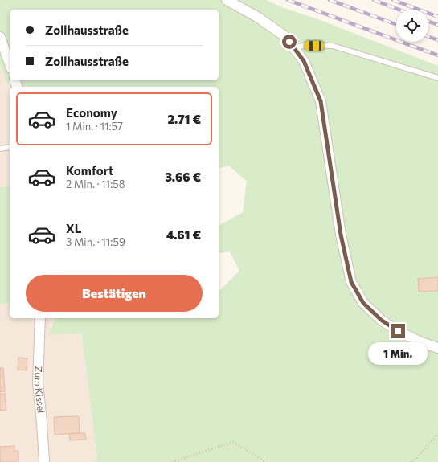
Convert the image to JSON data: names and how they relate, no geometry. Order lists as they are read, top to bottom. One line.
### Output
{"streets":{"street":["Zum Kissel"]},"page":{"banner":["Zollhausstraße","Zollhausstraße"],"list":[{"name":"Economy","note":"1 Min. · 11:57","value":"2.71 €"},{"name":"Komfort","note":"2 Min. · 11:58","value":"3.66 €"},{"name":"XL","note":"3 Min. · 11:59","value":"4.61 €"}],"buttons":"Bestätigen","bubble":"1 Min."}}
